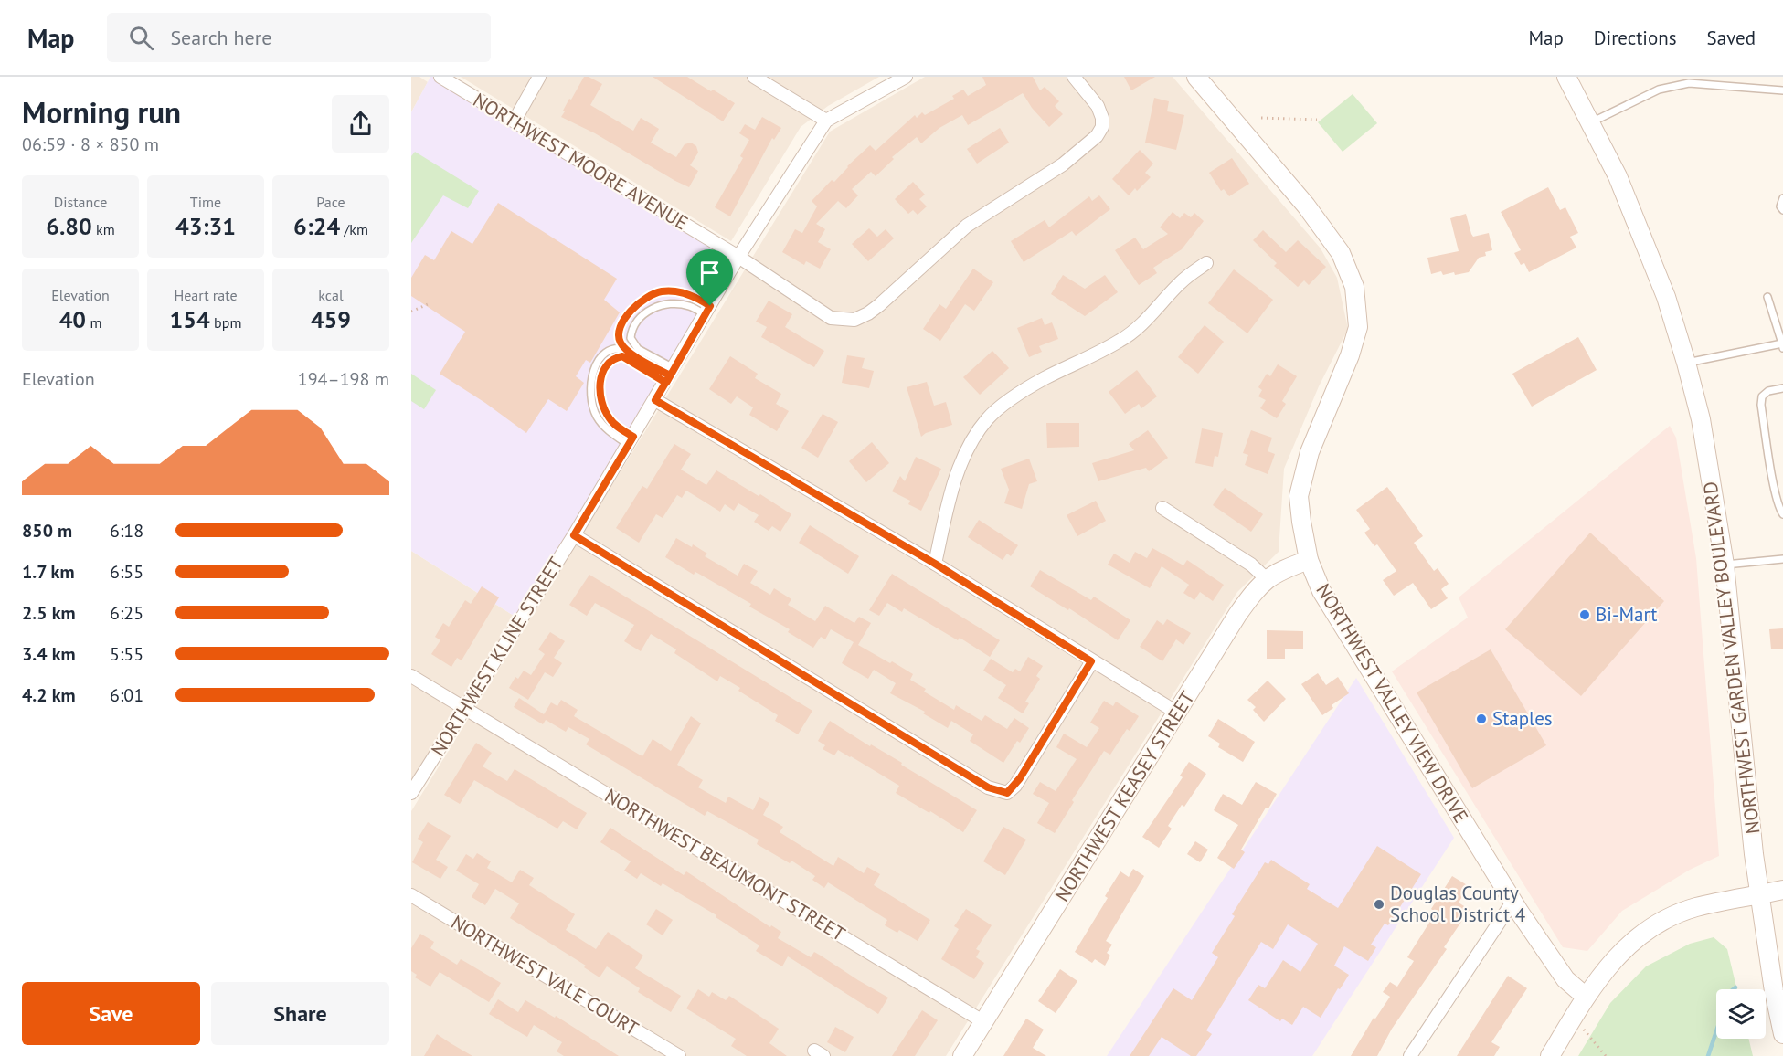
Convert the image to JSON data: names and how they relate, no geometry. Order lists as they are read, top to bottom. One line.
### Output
{"streets":{"street":["NORTHWEST MOORE AVENUE","NORTHWEST KLINE STREET","NORTHWEST GARDEN VALLEY BOULEVARD","NORTHWEST VALLEY VIEW DRIVE","NORTHWEST KEASEY STREET","NORTHWEST BEAUMONT STREET","NORTHWEST VALE COURT"]},"crossings":[["NORTHWEST MOORE AVENUE","NORTHWEST KLINE STREET"],["NORTHWEST KLINE STREET","NORTHWEST BEAUMONT STREET"],["NORTHWEST VALLEY VIEW DRIVE","NORTHWEST KEASEY STREET"],["NORTHWEST KEASEY STREET","NORTHWEST BEAUMONT STREET"]],"places":["Bi-Mart","Staples","Douglas County School District 4"],"page":{"header":"Map","search":"Search here","nav":["Map","Directions","Saved"],"heading":["Morning run","06:59 · 8 × 850 m"],"stats":[["Distance","6.80 km"],["Time","43:31"],["Pace","6:24 /km"],["Elevation","40 m"],["Heart rate","154 bpm"],["kcal","459"]],"chart":["Elevation","194–198 m"],"list":[{"name":"850 m","note":"6:18"},{"name":"1.7 km","note":"6:55"},{"name":"2.5 km","note":"6:25"},{"name":"3.4 km","note":"5:55"},{"name":"4.2 km","note":"6:01"}],"buttons":["Save","Share"]}}
